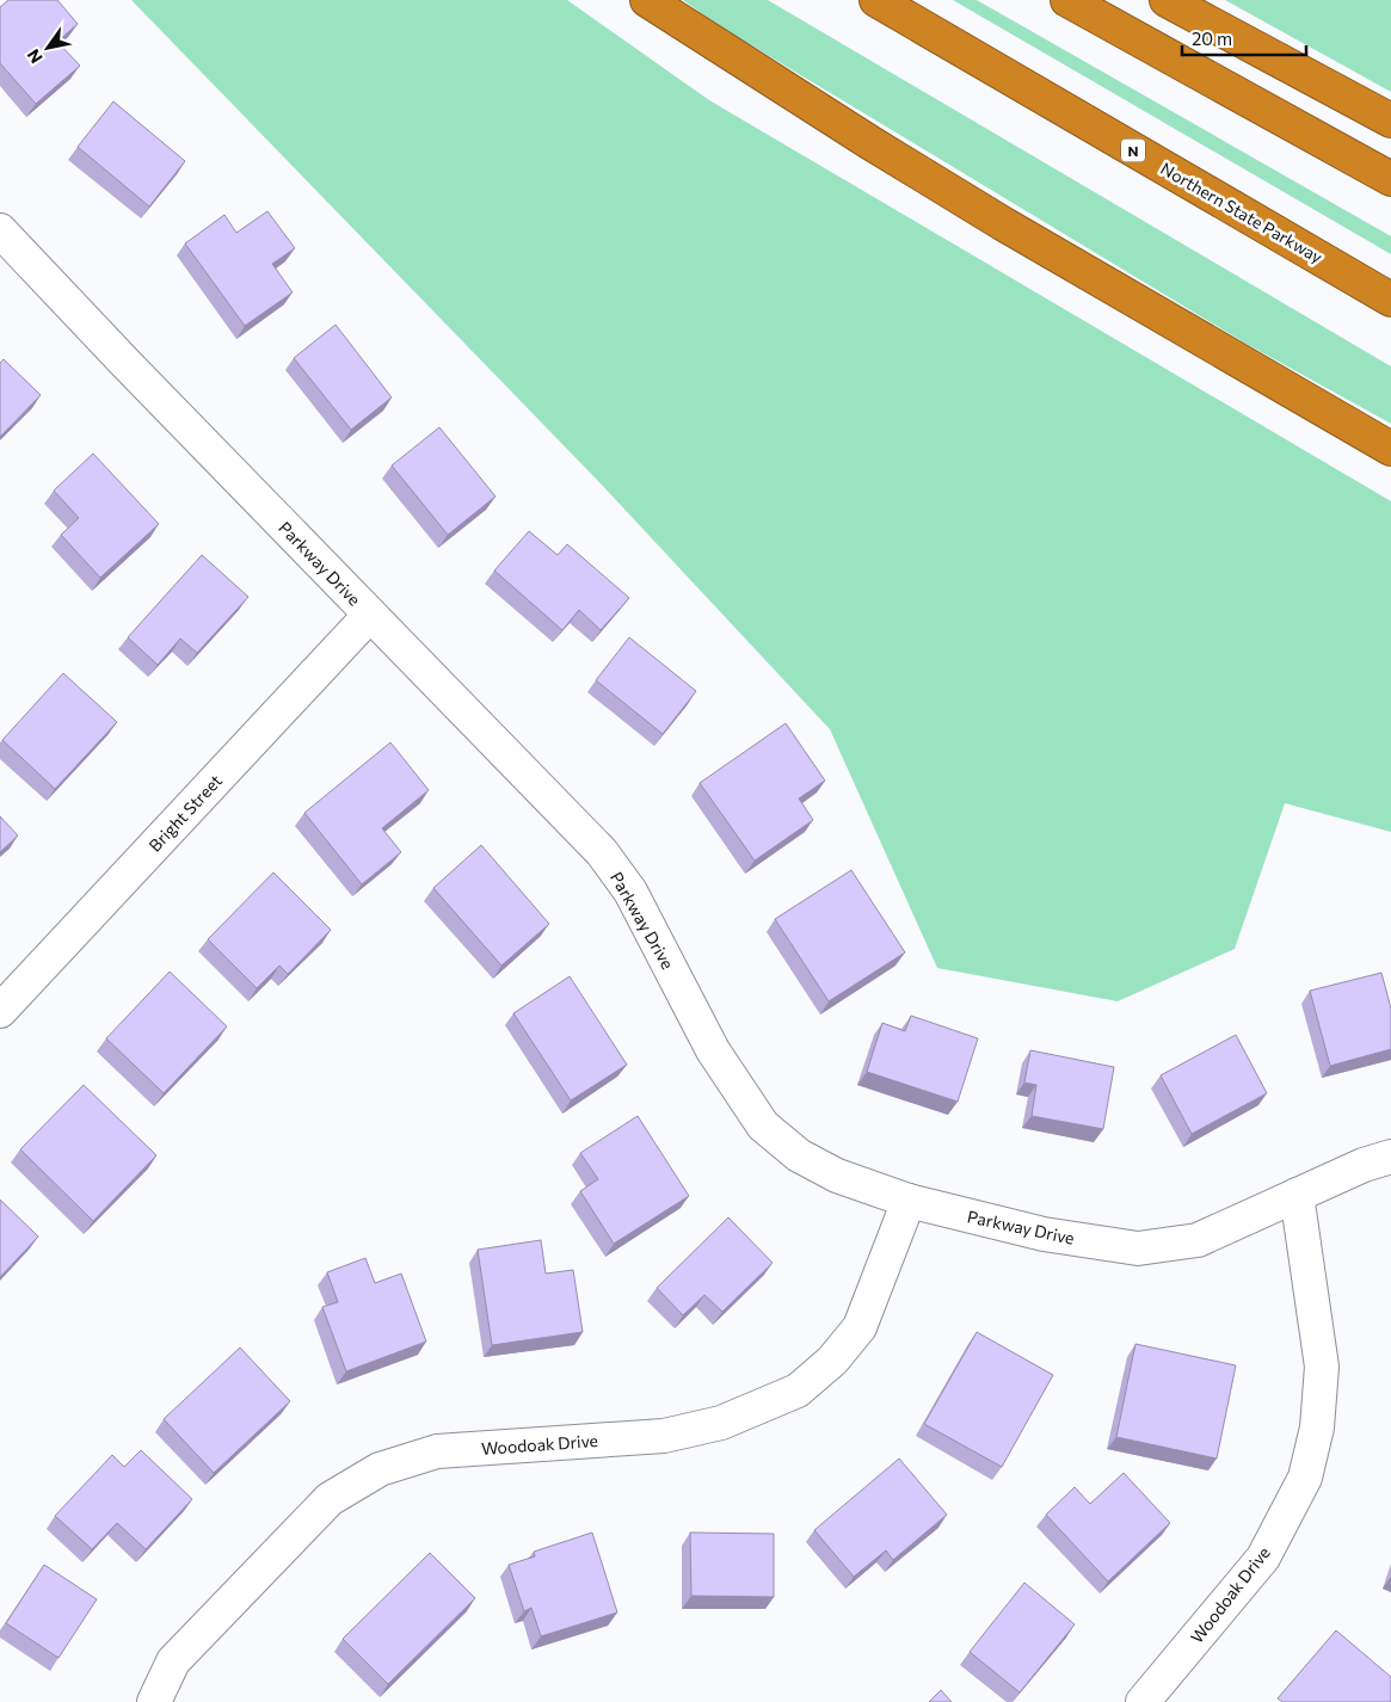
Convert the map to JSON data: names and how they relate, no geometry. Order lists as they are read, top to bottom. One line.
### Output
{"streets":{"highway":["N","Northern State Parkway"],"street":["Parkway Drive","Bright Street","Woodoak Drive"]},"crossings":[["Parkway Drive","Bright Street"],["Parkway Drive","Woodoak Drive"]],"scale_bar":"20 m","north":"bottom left"}
